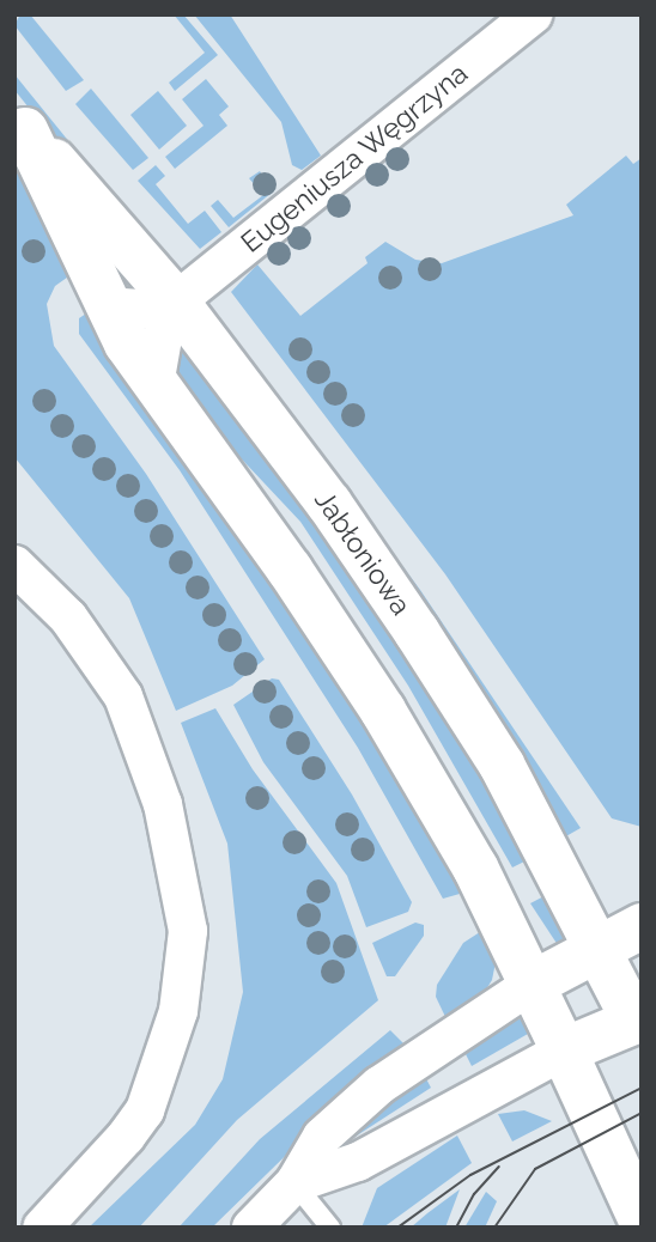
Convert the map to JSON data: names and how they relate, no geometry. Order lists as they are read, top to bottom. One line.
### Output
{"streets":{"main road":["Jabłoniowa"],"street":["Eugeniusza Węgrzyna"]},"crossings":[["Eugeniusza Węgrzyna","Jabłoniowa"]]}
